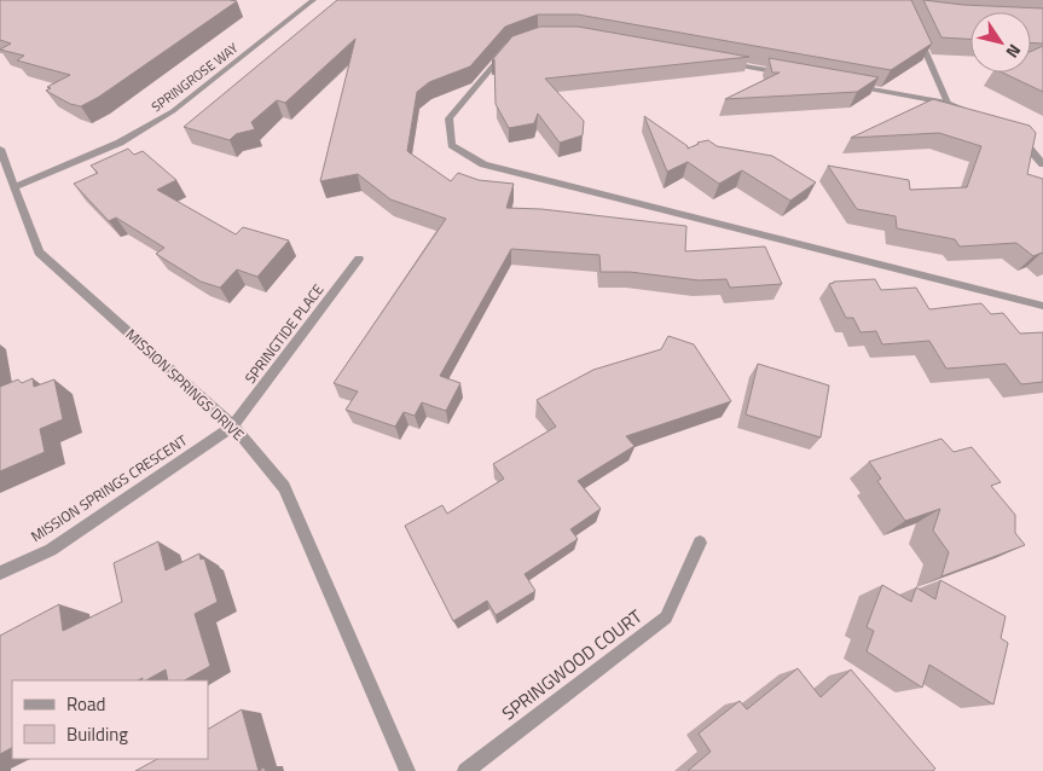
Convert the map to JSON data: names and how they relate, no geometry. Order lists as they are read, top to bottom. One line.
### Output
{"streets":{"street":["SPRINGROSE WAY","SPRINGTIDE PLACE","MISSION SPRINGS DRIVE","MISSION SPRINGS CRESCENT","SPRINGWOOD COURT"]},"crossings":[["SPRINGROSE WAY","MISSION SPRINGS DRIVE"],["SPRINGTIDE PLACE","MISSION SPRINGS DRIVE"],["SPRINGTIDE PLACE","MISSION SPRINGS CRESCENT"],["MISSION SPRINGS DRIVE","MISSION SPRINGS CRESCENT"]],"legend":["Road","Building"],"north":"bottom right"}
